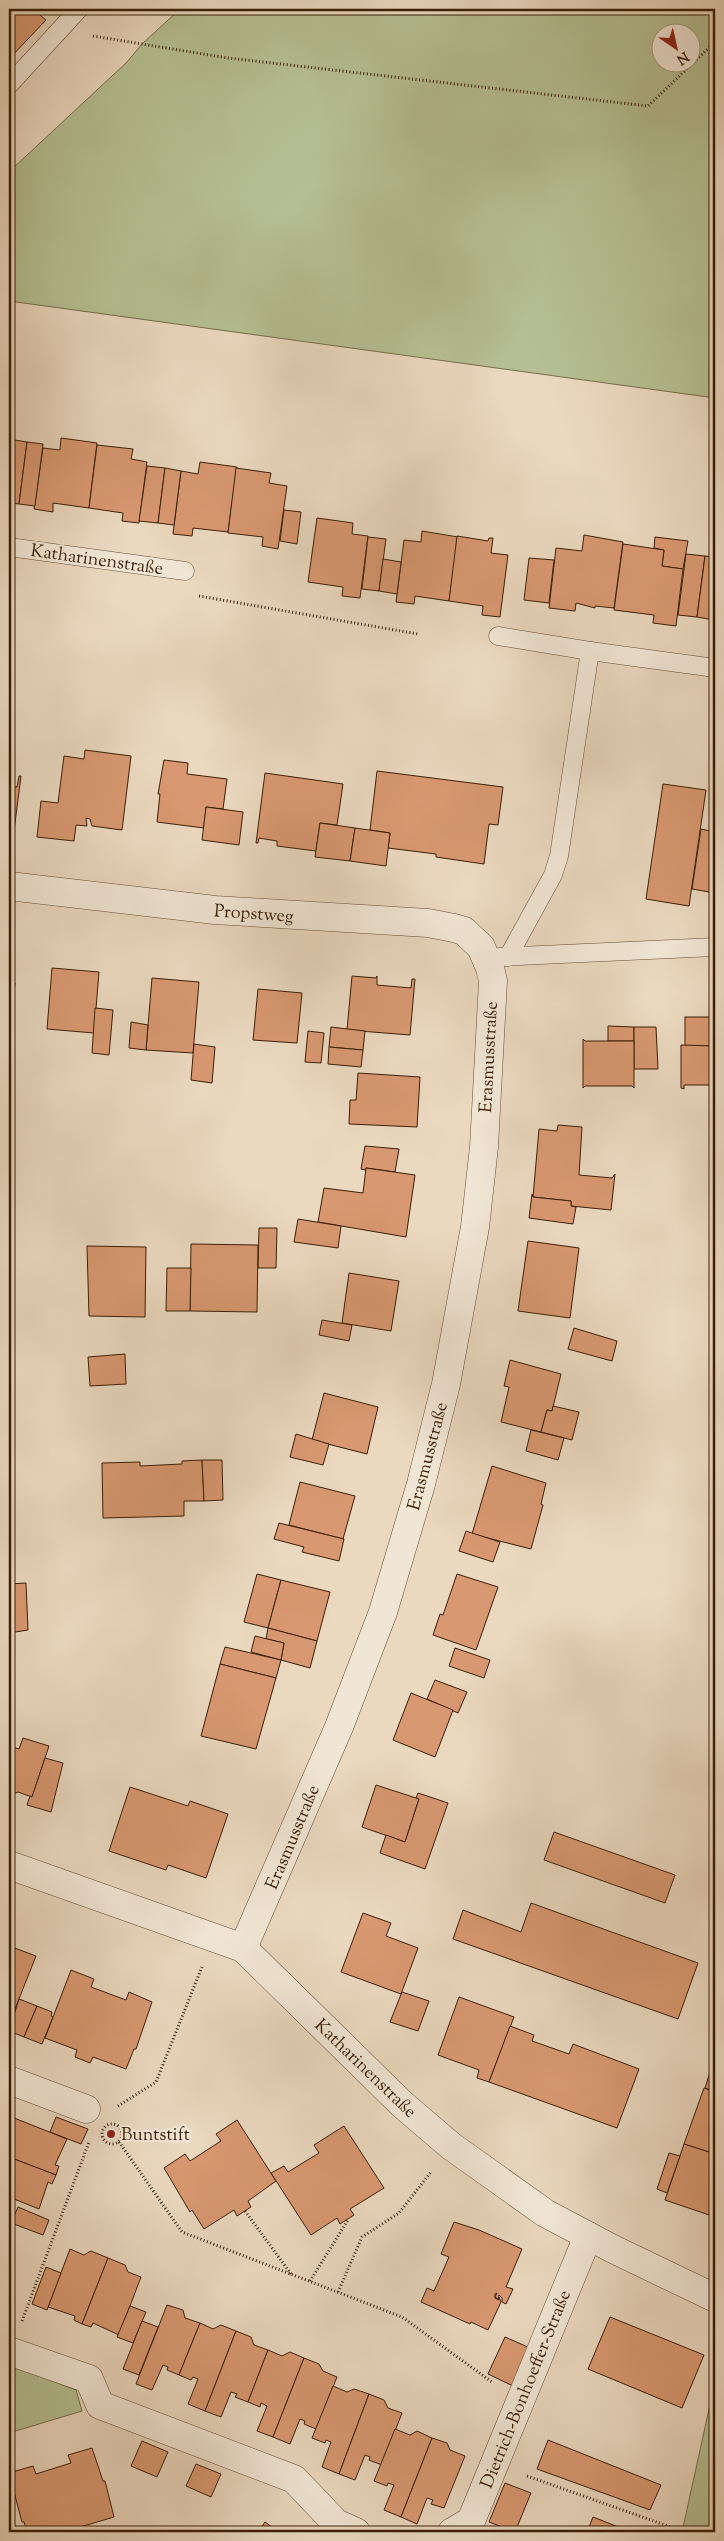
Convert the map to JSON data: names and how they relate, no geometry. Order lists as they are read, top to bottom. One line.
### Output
{"streets":{"street":["Katharinenstraße","Propstweg","Erasmusstraße","Dietrich-Bonhoeffer-Straße"]},"crossings":[["Katharinenstraße","Erasmusstraße"],["Katharinenstraße","Dietrich-Bonhoeffer-Straße"],["Propstweg","Erasmusstraße"]],"places":["Buntstift"],"north":"bottom right"}
